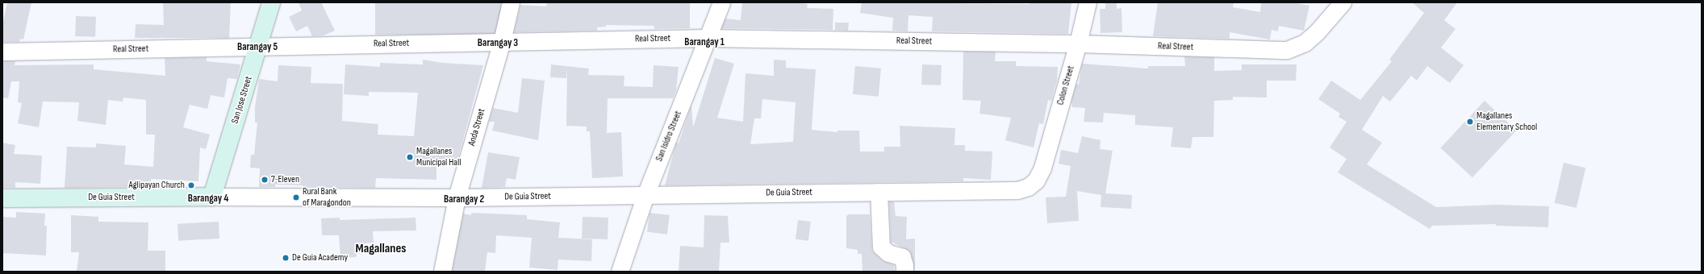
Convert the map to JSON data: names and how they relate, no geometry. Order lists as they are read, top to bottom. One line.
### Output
{"streets":{"main road":["San Jose Street","De Guia Street"],"street":["Real Street","Colon Street","Anda Street","San Isidro Street"]},"crossings":[["Real Street","Colon Street"],["Real Street","San Jose Street"],["Real Street","Anda Street"],["Real Street","San Isidro Street"],["Colon Street","De Guia Street"],["San Jose Street","De Guia Street"],["Anda Street","De Guia Street"],["San Isidro Street","De Guia Street"]],"districts":["Barangay 1","Barangay 3","Barangay 5","Barangay 4","Barangay 2","Magallanes"],"places":["Magallanes Elementary School","Magallanes Municipal Hall","7-Eleven","Aglipayan Church","Rural Bank of Maragondon","De Guia Academy"]}
